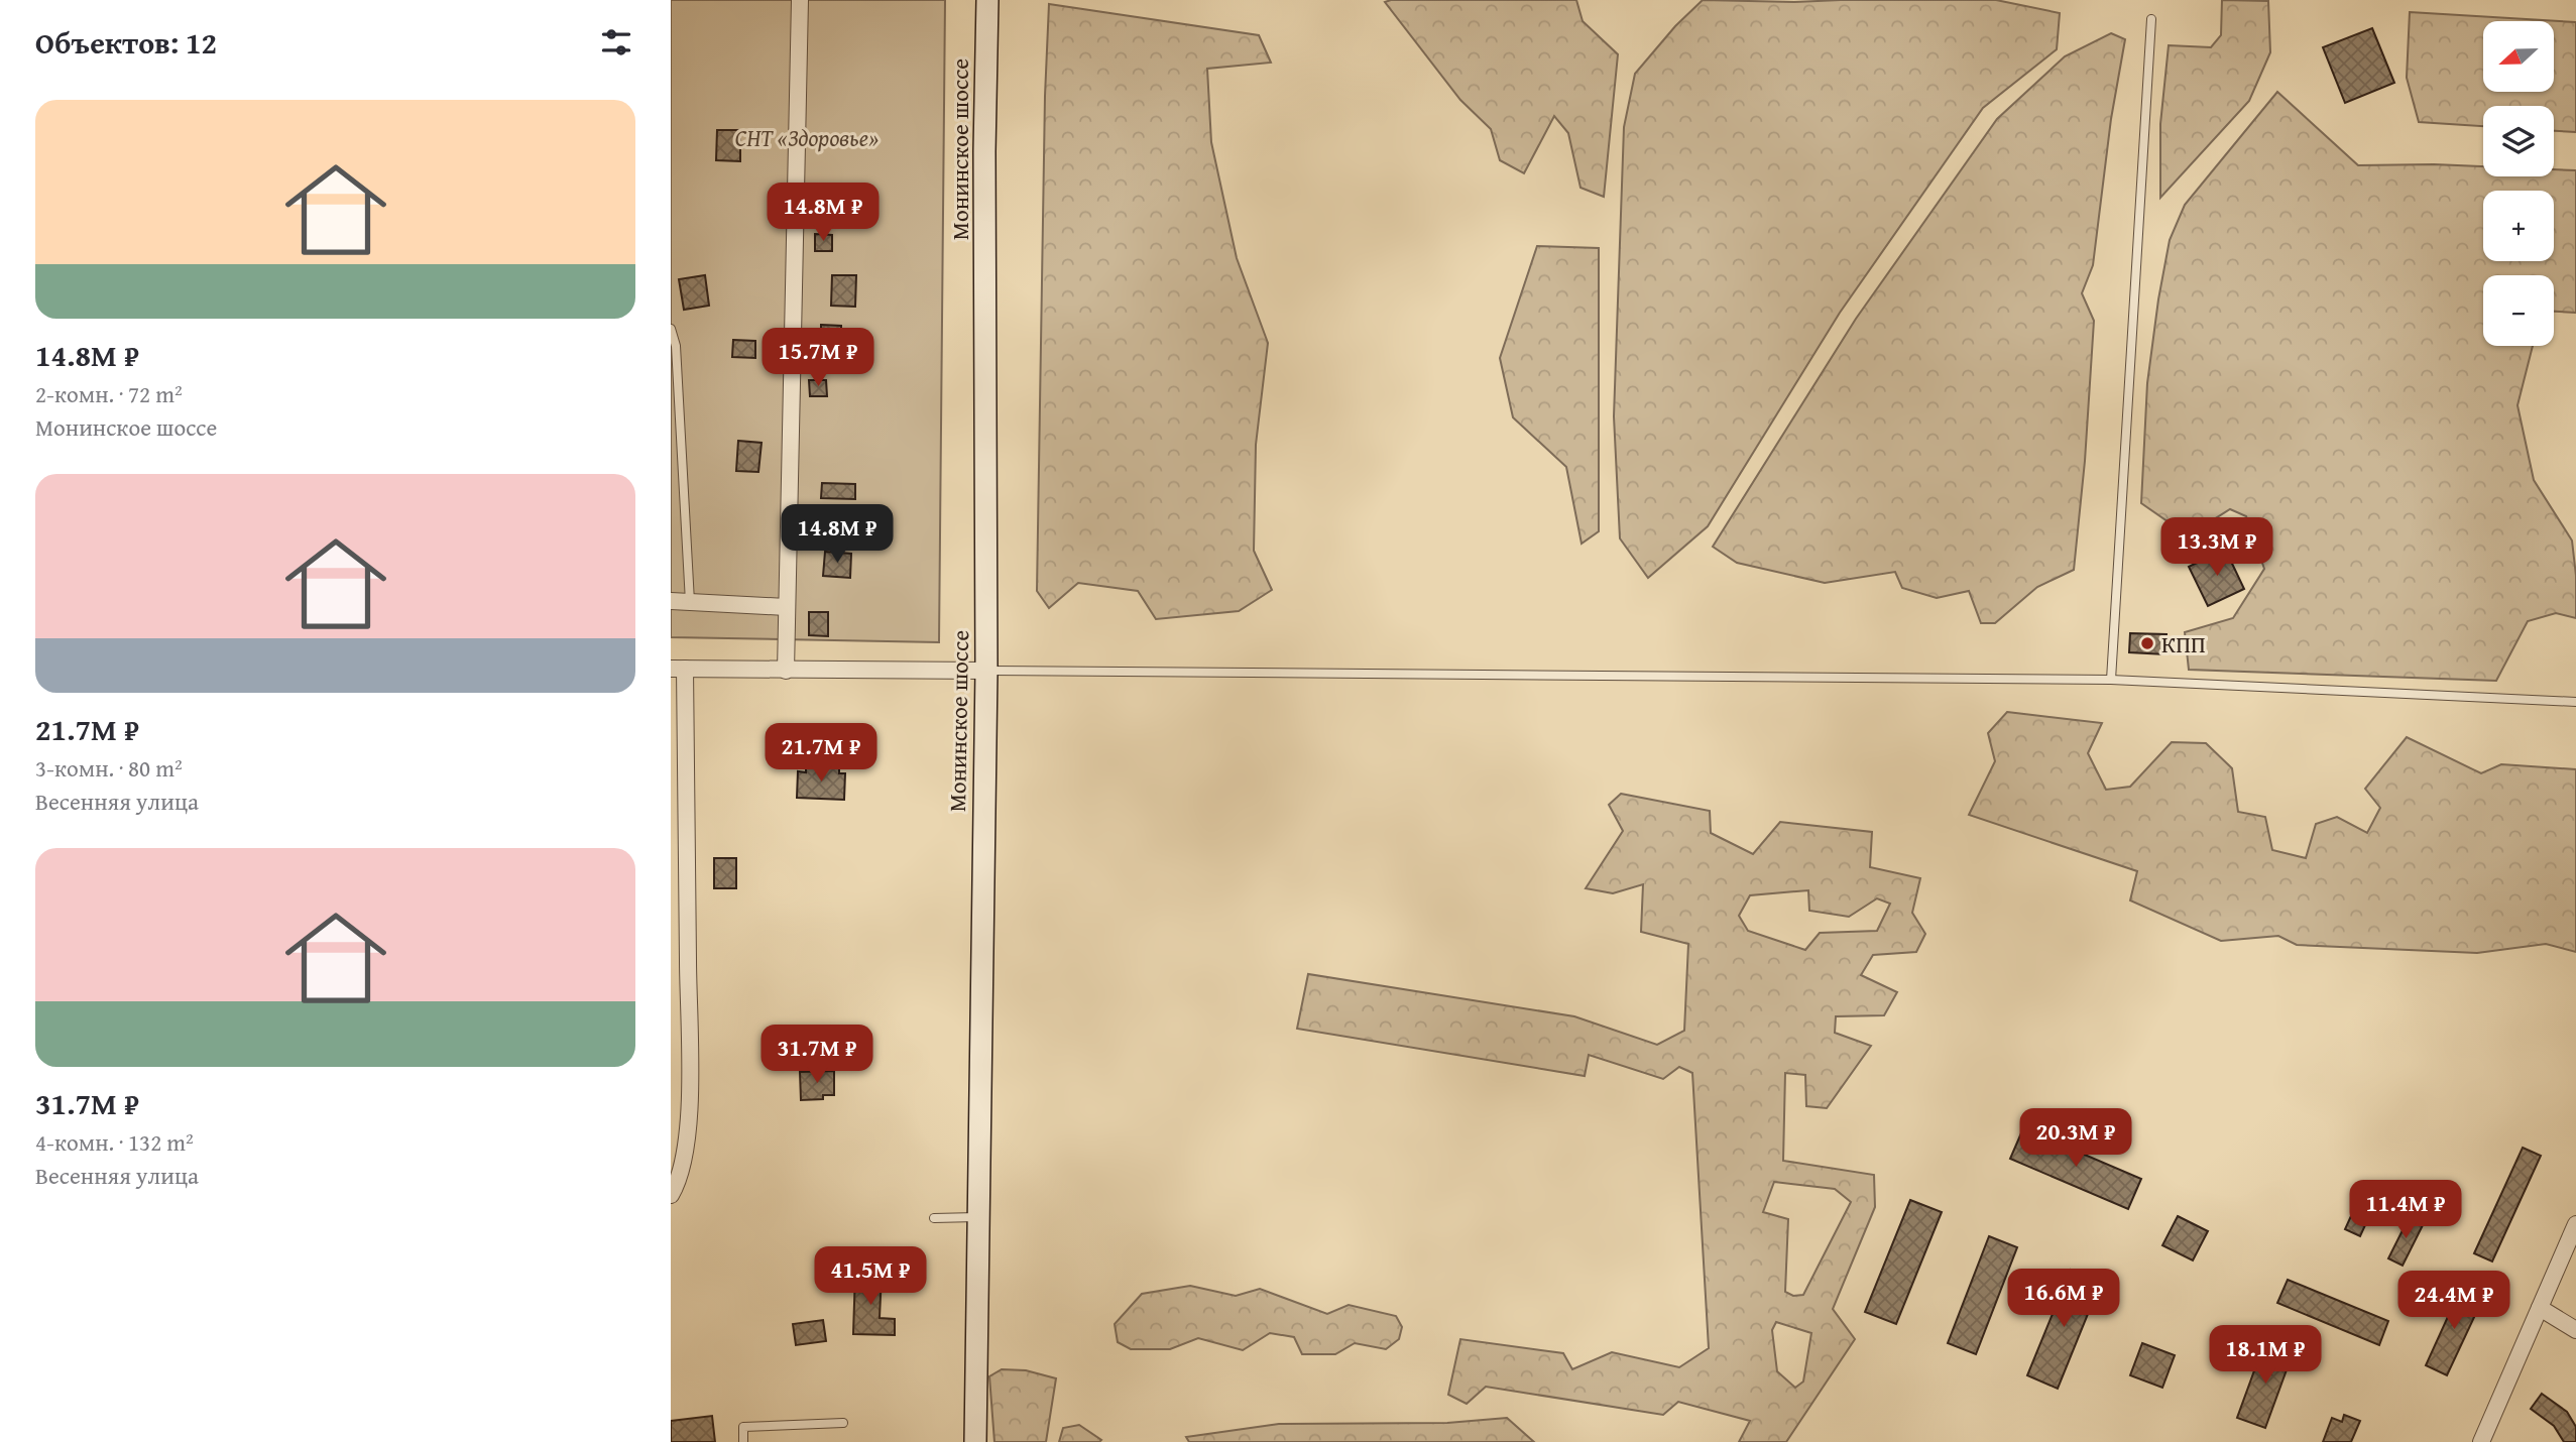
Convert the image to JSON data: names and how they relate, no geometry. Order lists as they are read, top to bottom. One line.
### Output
{"streets":{"main road":["Монинское шоссе"]},"parks":["СНТ «Здоровье»"],"places":["КПП"],"north":"left","page":{"heading":"Объектов: 12","map_buttons":["+","−"],"list":[{"name":"14.8M ₽","note":"2-комн. · 72 m² · Монинское шоссе"},{"name":"21.7M ₽","note":"3-комн. · 80 m² · Весенняя улица"},{"name":"31.7M ₽","note":"4-комн. · 132 m² · Весенняя улица"}],"price":["14.8M ₽","15.7M ₽","14.8M ₽","13.3M ₽","21.7M ₽","31.7M ₽","20.3M ₽","11.4M ₽","41.5M ₽","16.6M ₽","24.4M ₽","18.1M ₽"]}}
